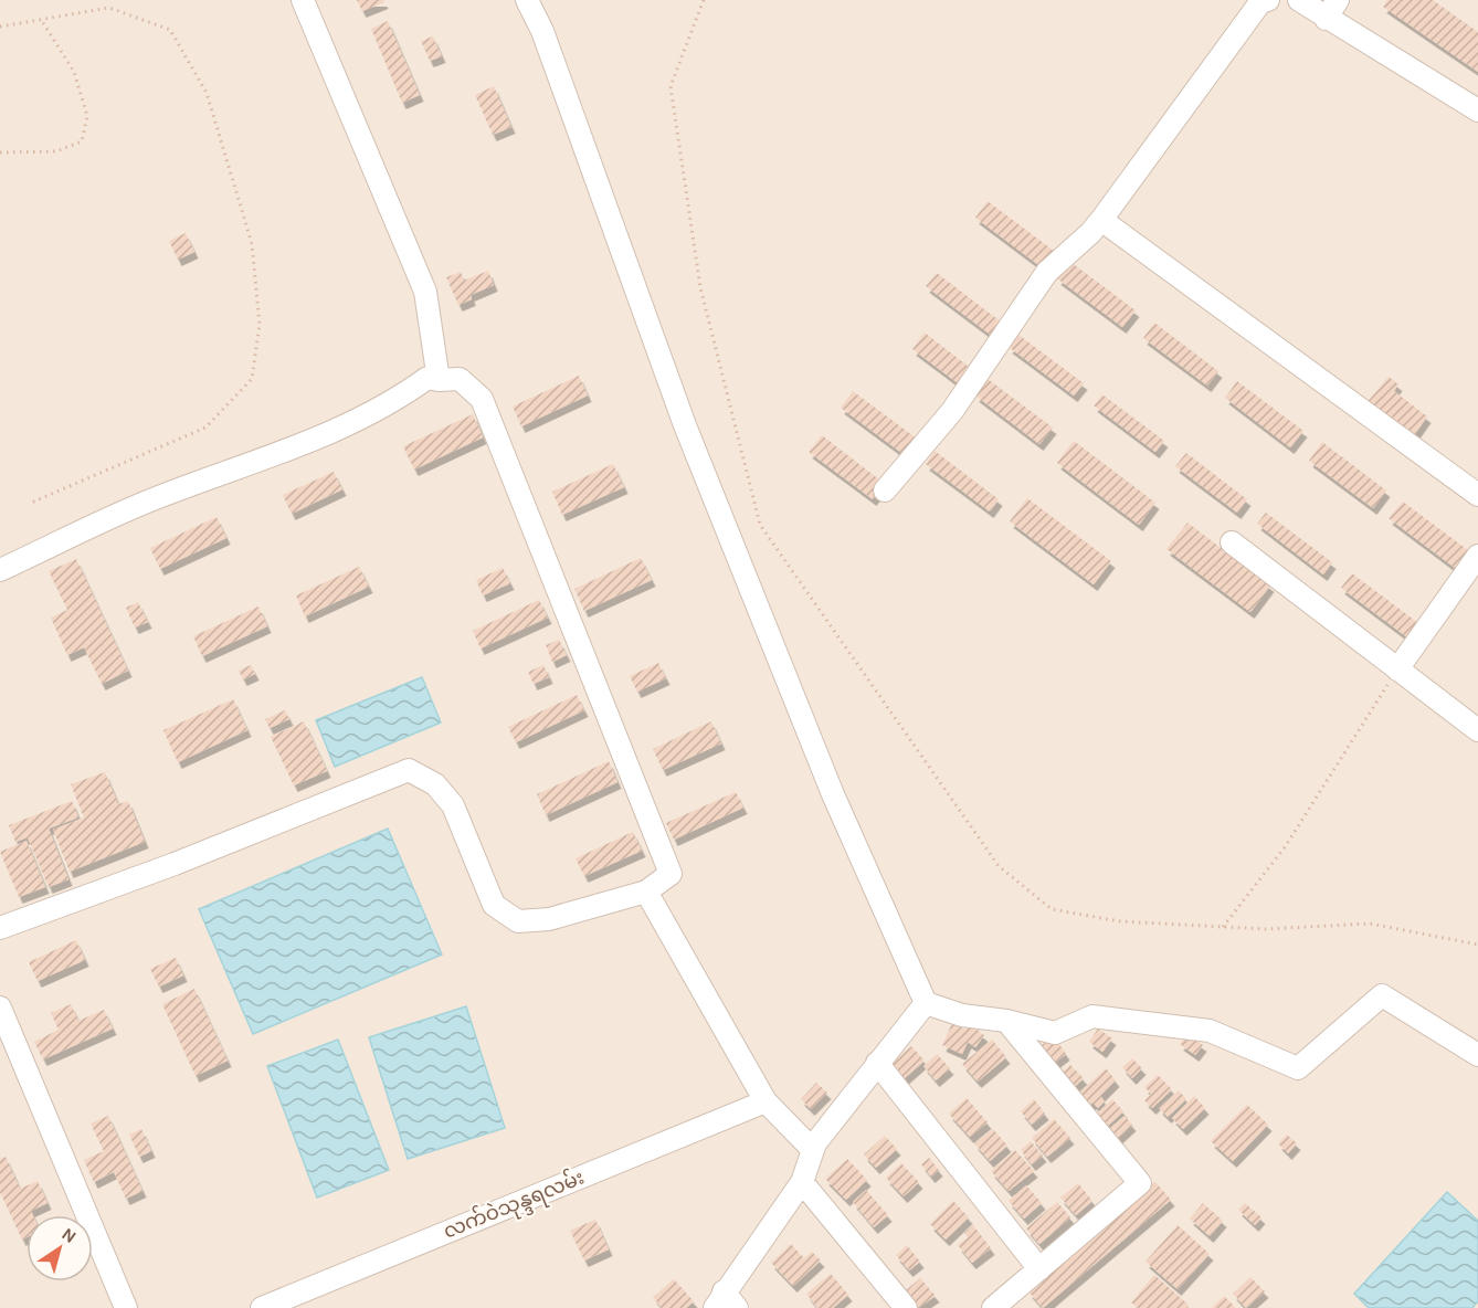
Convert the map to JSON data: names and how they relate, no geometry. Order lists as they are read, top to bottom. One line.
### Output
{"streets":{"street":["လက်ဝဲသုန္ဒရလမ်း"]},"north":"top right"}
